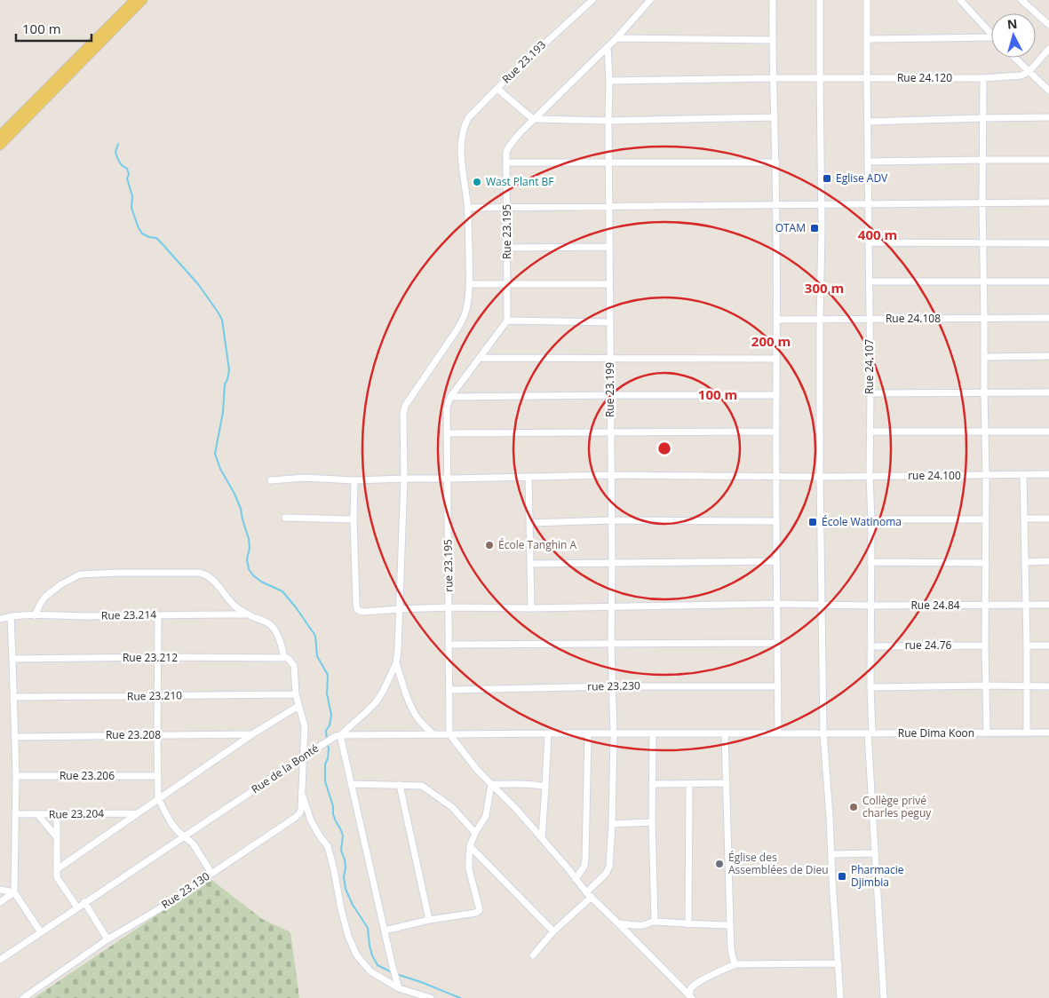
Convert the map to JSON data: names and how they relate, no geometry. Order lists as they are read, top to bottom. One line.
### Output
{"streets":{"street":["Rue 23.193","Rue 24.120","Rue 23.195","Rue 24.108","Rue 24.107","Rue 23.199","rue 24.100","rue 23.195","Rue 24.84","Rue 23.214","rue 24.76","Rue 23.212","rue 23.230","Rue 23.210","Rue Dima Koon","Rue 23.208","Rue de la Bonté","Rue 23.206","Rue 23.204","Rue 23.130"]},"crossings":[["Rue 23.193","Rue de la Bonté"],["Rue 24.120","Rue 24.107"],["Rue 24.120","Rue 23.199"],["Rue 23.195","Rue 23.199"],["Rue 24.108","Rue 24.107"],["Rue 24.107","rue 24.100"],["Rue 24.107","Rue 24.84"],["Rue 24.107","rue 24.76"],["Rue 24.107","Rue Dima Koon"],["Rue 23.199","rue 24.100"],["Rue 23.199","Rue 24.84"],["Rue 23.199","rue 23.230"],["Rue 23.199","Rue Dima Koon"],["rue 24.100","rue 23.195"],["rue 24.100","Rue de la Bonté"],["rue 23.195","Rue 24.84"],["rue 23.195","rue 23.230"],["rue 23.195","Rue Dima Koon"],["Rue 24.84","Rue de la Bonté"],["Rue 23.214","Rue 23.130"],["Rue 23.212","Rue 23.130"],["Rue 23.210","Rue 23.130"],["Rue Dima Koon","Rue de la Bonté"],["Rue de la Bonté","Rue 23.130"]],"places":{"transit":["Eglise ADV","OTAM","École Watinoma","Pharmacie Djimbia"],"other":["Wast Plant BF","École Tanghin A","Collège privé charles peguy","Église des Assemblées de Dieu"]},"scale_bar":"100 m","north":"top","rings":["400 m","300 m","200 m","100 m"]}
